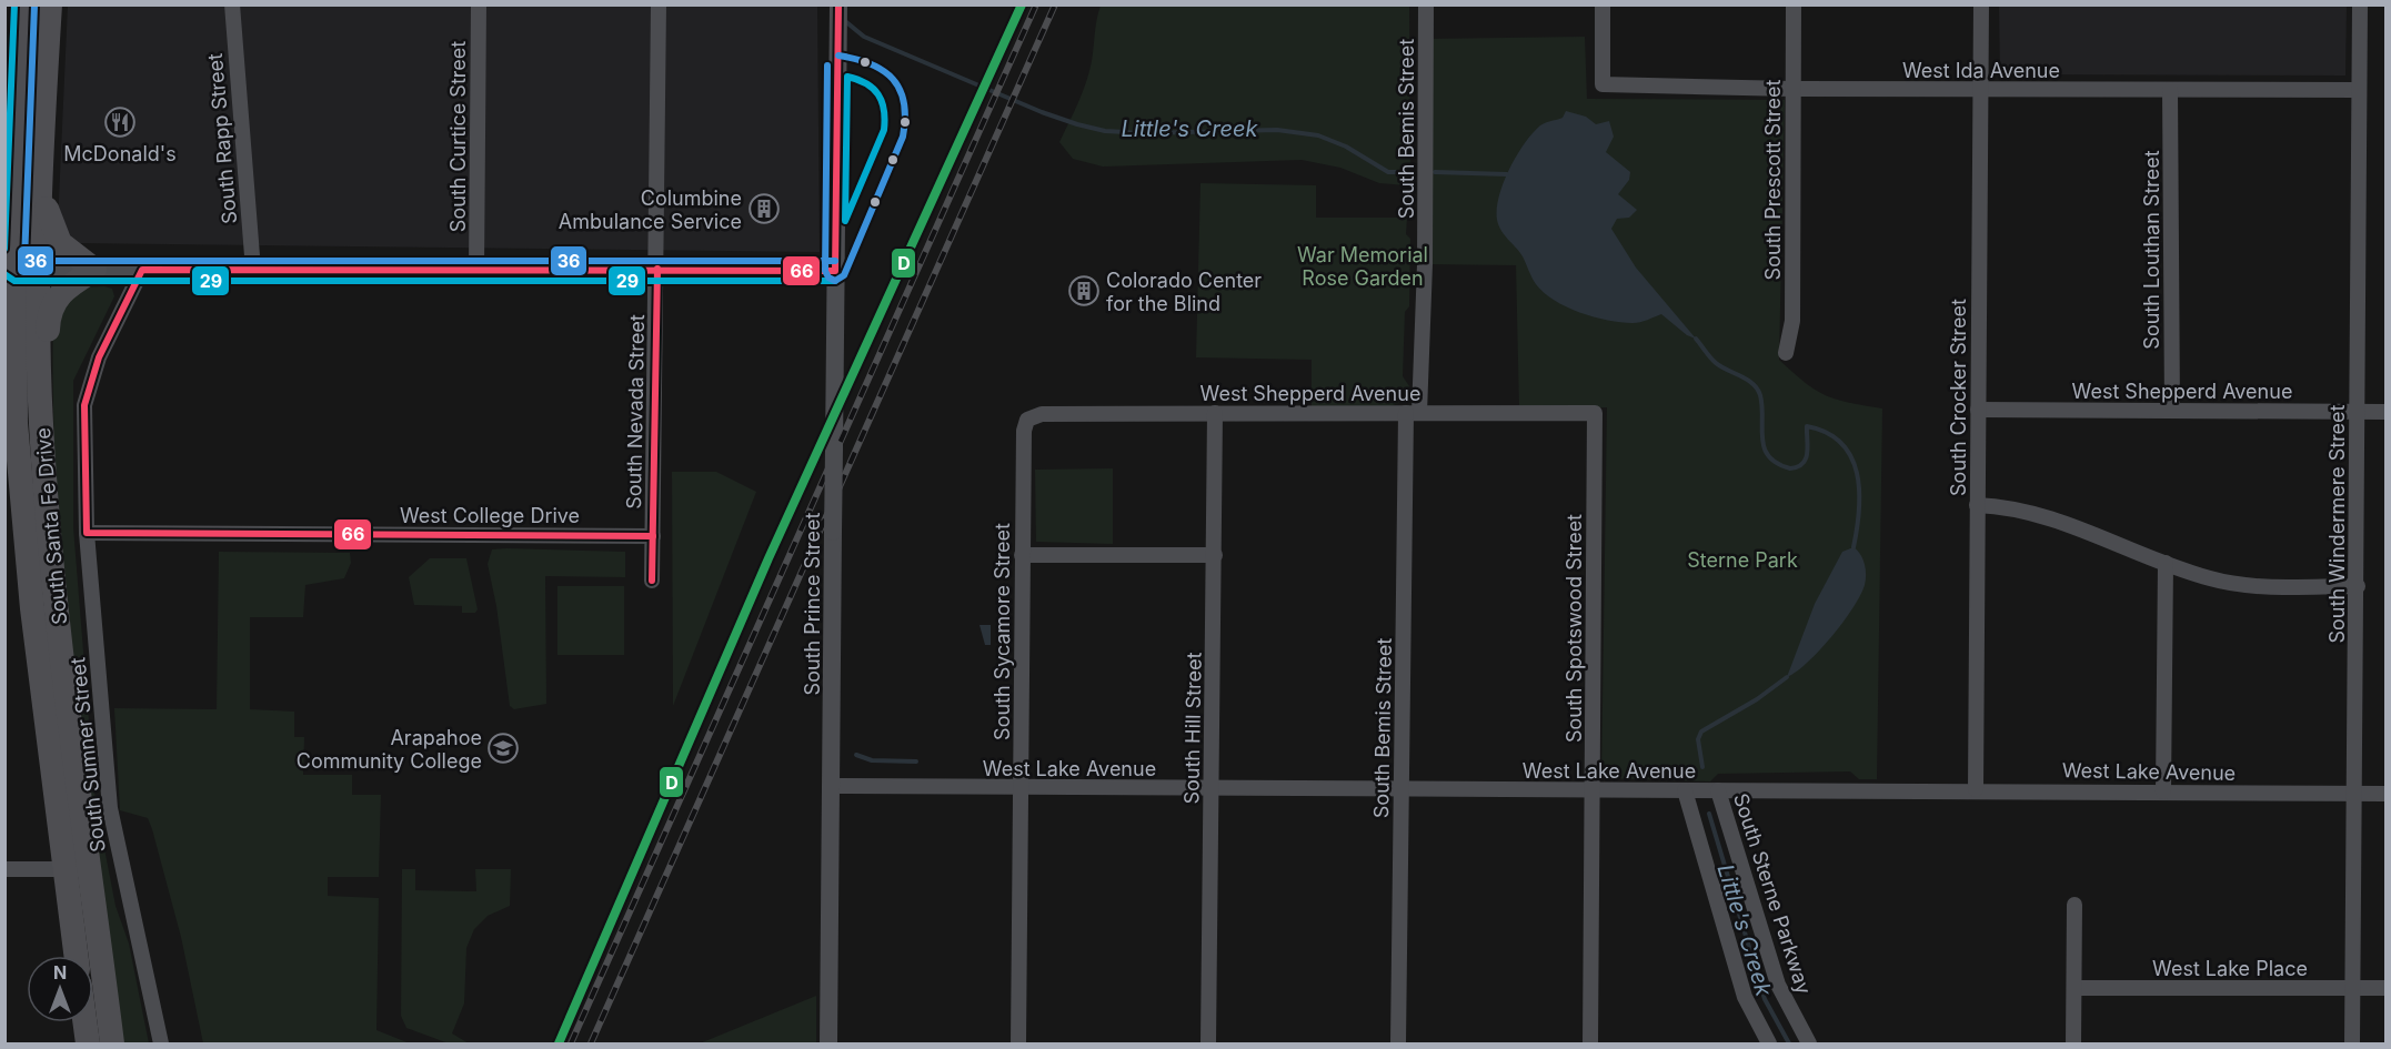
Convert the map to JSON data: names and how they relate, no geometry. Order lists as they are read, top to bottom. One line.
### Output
{"streets":{"highway":["South Santa Fe Drive"],"street":["West Ida Avenue","South Bemis Street","South Curtice Street","South Rapp Street","South Prescott Street","South Louthan Street","West Shepperd Avenue","South Crocker Street","South Nevada Street","West College Drive","South Windermere Street","South Prince Street","South Spotswood Street","South Sycamore Street","South Hill Street","South Sumner Street","West Lake Avenue","South Sterne Parkway","West Lake Place"]},"crossings":[["West Ida Avenue","South Prescott Street"],["West Ida Avenue","South Louthan Street"],["West Ida Avenue","South Crocker Street"],["West Ida Avenue","South Windermere Street"],["South Bemis Street","West Shepperd Avenue"],["South Bemis Street","West Lake Avenue"],["South Louthan Street","West Shepperd Avenue"],["West Shepperd Avenue","South Crocker Street"],["West Shepperd Avenue","South Windermere Street"],["West Shepperd Avenue","South Spotswood Street"],["West Shepperd Avenue","South Sycamore Street"],["West Shepperd Avenue","South Hill Street"],["South Crocker Street","West Lake Avenue"],["South Nevada Street","West College Drive"],["West College Drive","South Sumner Street"],["South Windermere Street","West Lake Avenue"],["South Windermere Street","West Lake Place"],["South Prince Street","West Lake Avenue"],["South Spotswood Street","West Lake Avenue"],["South Sycamore Street","West Lake Avenue"],["South Hill Street","West Lake Avenue"],["West Lake Avenue","South Sterne Parkway"]],"water":["Little's Creek"],"parks":["War Memorial Rose Garden","Sterne Park"],"places":{"restaurant":["McDonald's"],"building":["Columbine Ambulance Service","Colorado Center for the Blind"],"school or university":["Arapahoe Community College"]},"lines":["transit line D","transit line 66","transit line 29","transit line 36"],"north":"top"}
